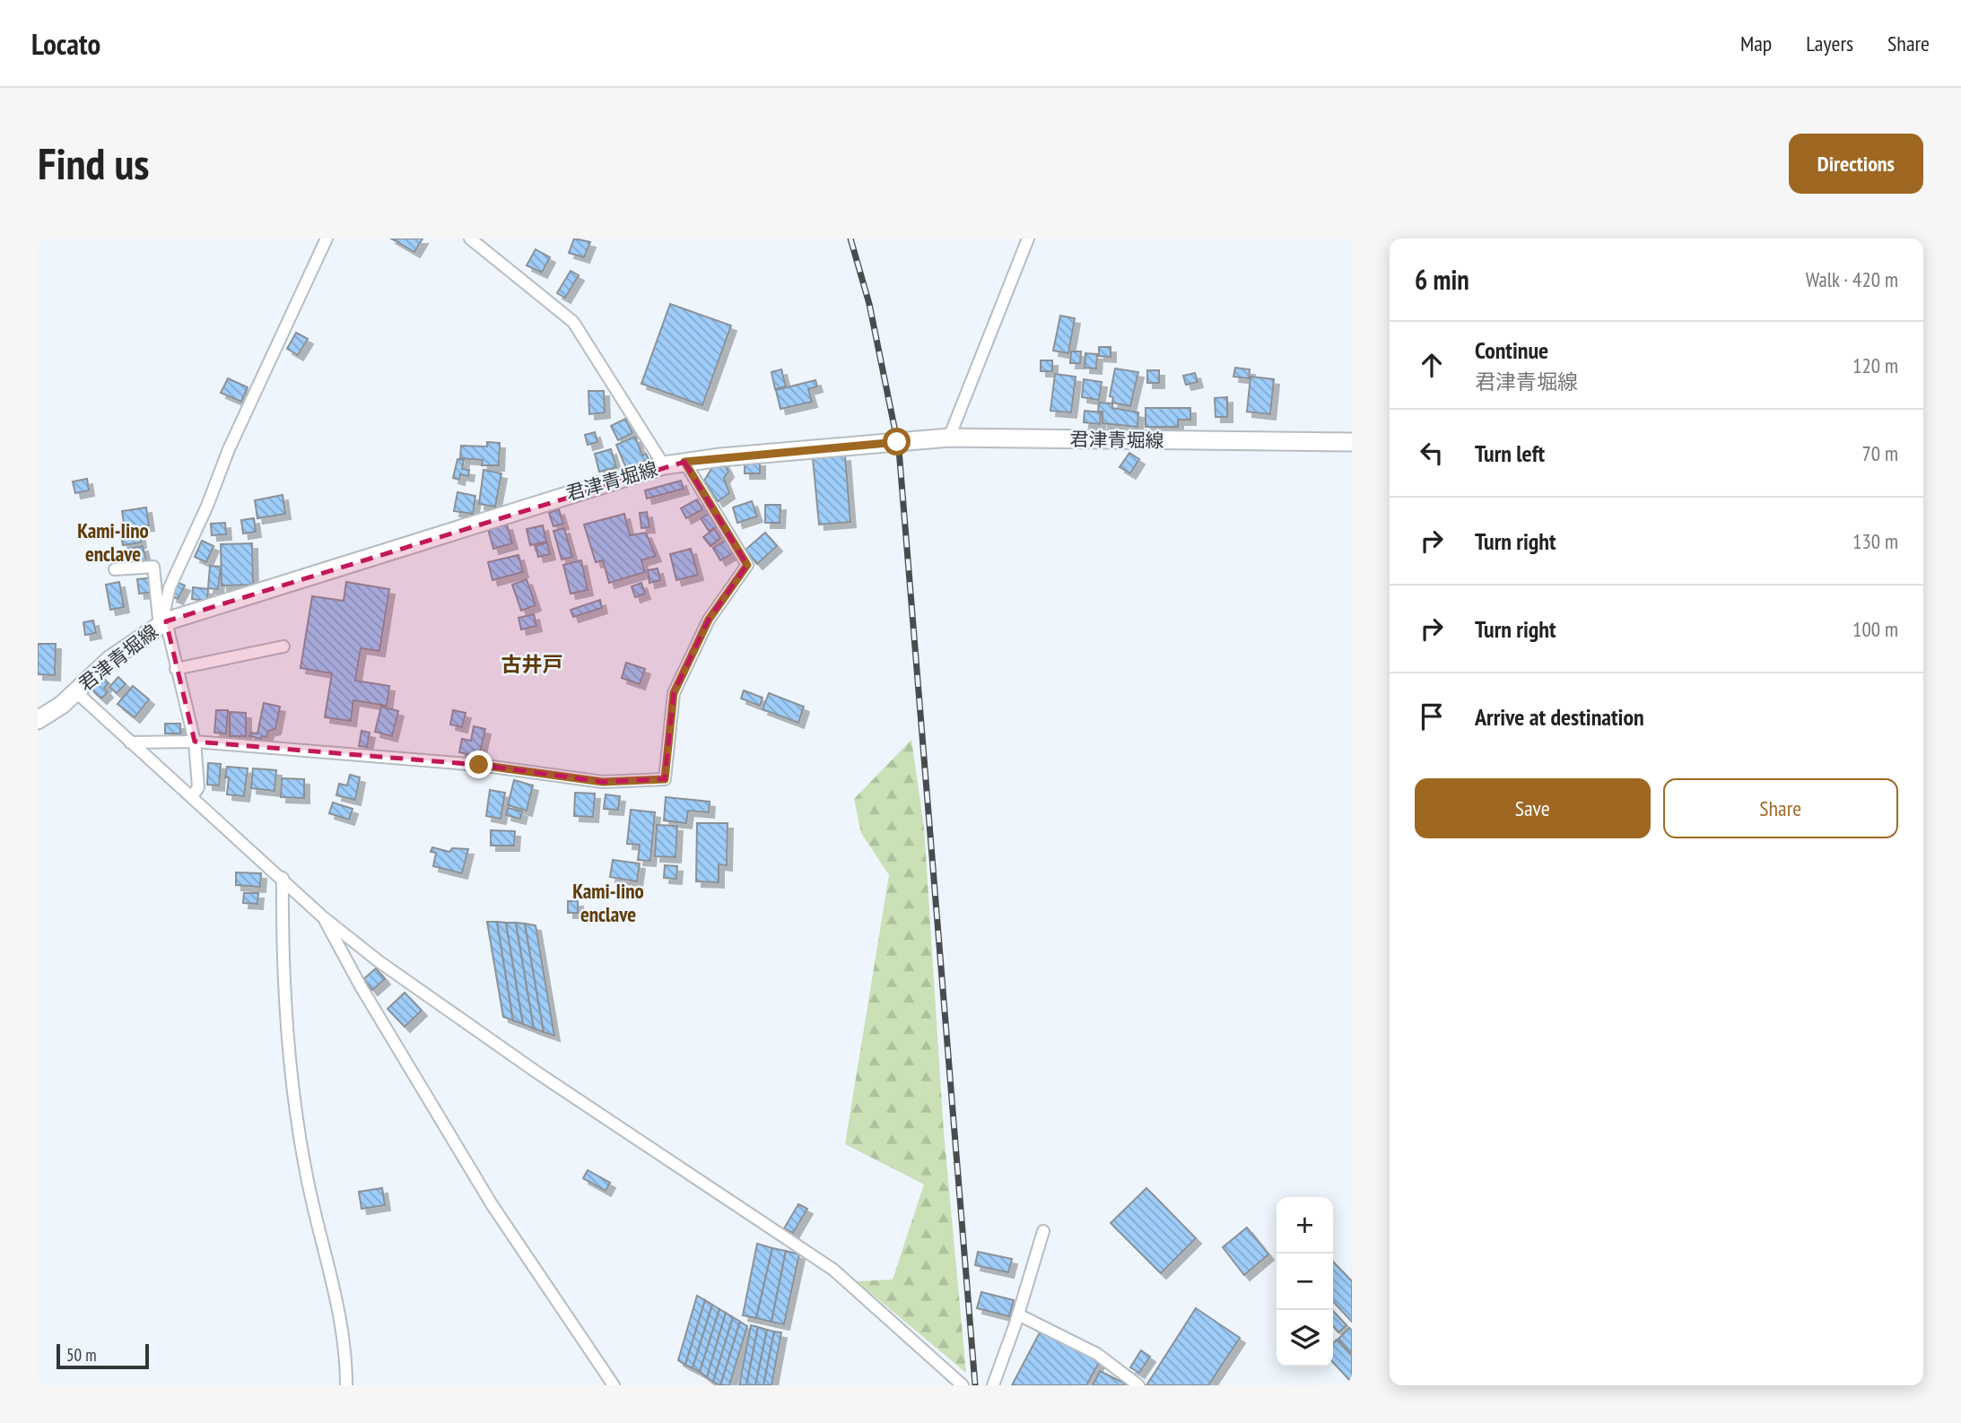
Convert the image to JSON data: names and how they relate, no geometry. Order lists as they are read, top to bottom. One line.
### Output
{"streets":{"main road":["君津青堀線"]},"districts":["Kami-Iino enclave","古井戸","Kami-Iino enclave"],"scale_bar":"50 m","page":{"header":"Locato","nav":["Map","Layers","Share"],"buttons":["Directions",["Save","Share"]],"title":"Find us","heading":["6 min","Walk · 420 m"],"list":[["Continue","君津青堀線","120 m"],["Turn left","70 m"],["Turn right","130 m"],["Turn right","100 m"],"Arrive at destination"],"map_buttons":["+","−"],"scale":"50 m"}}
